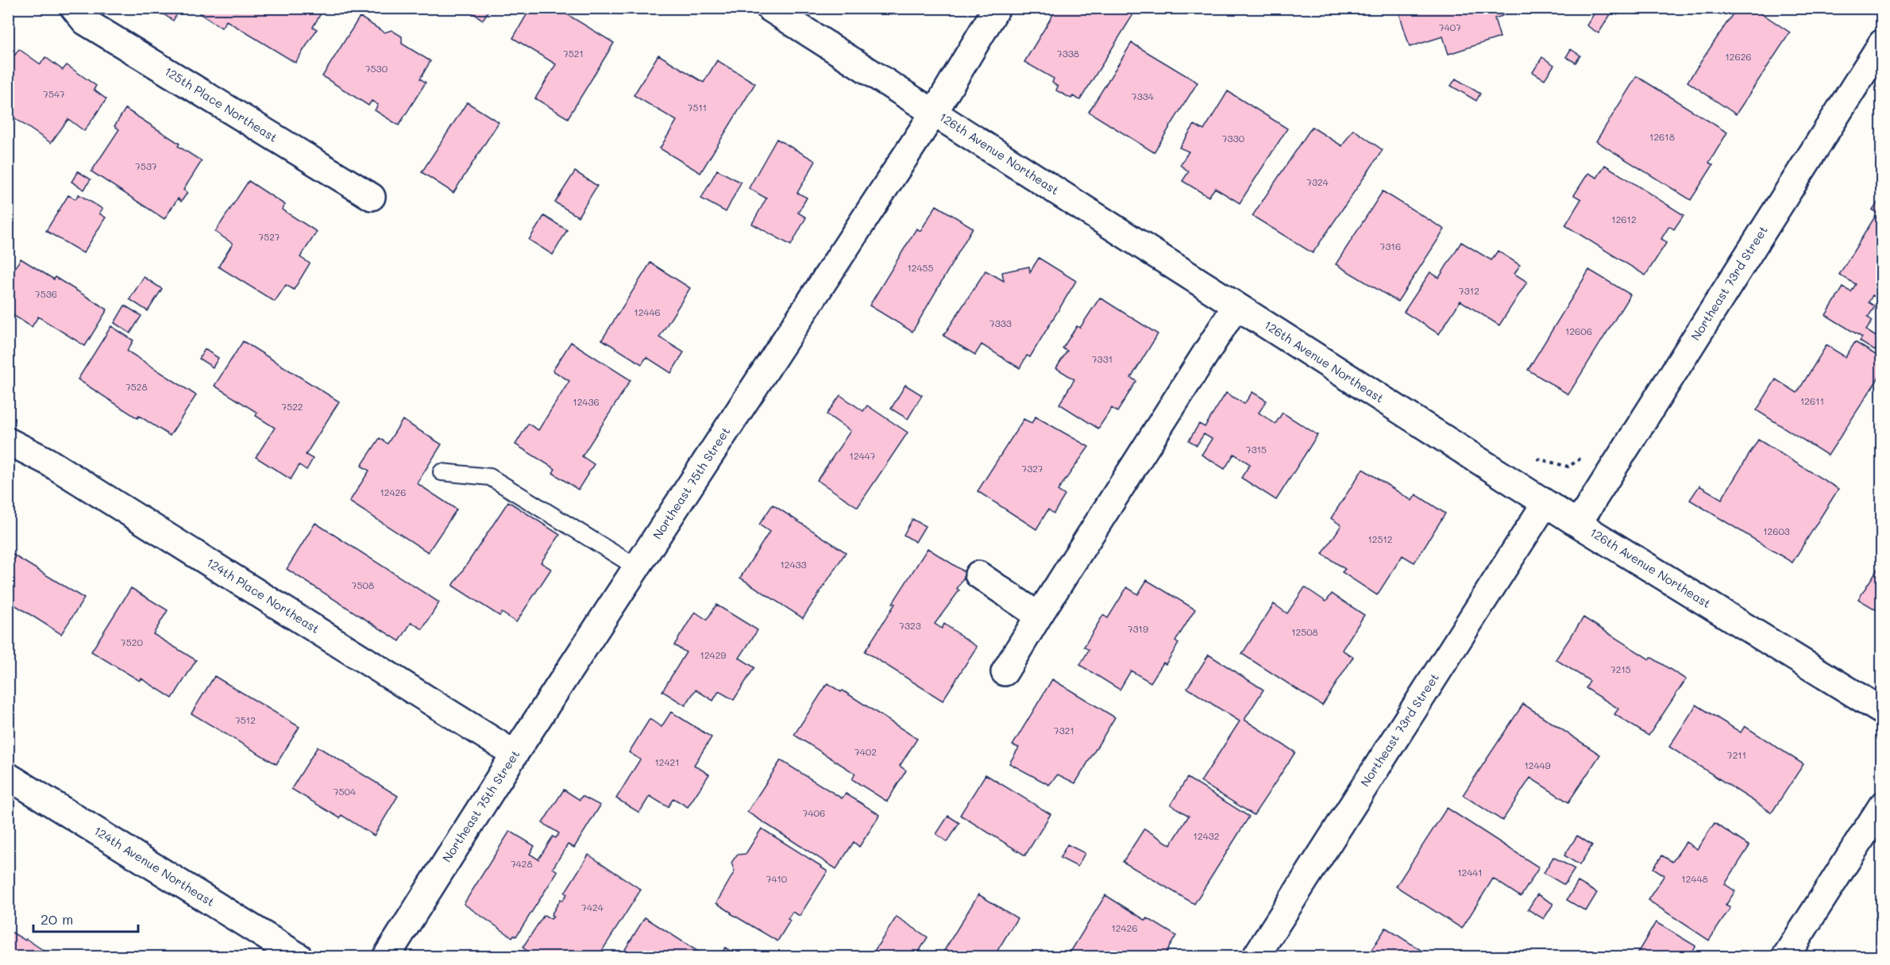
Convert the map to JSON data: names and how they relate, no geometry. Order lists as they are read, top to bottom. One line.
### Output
{"streets":{"street":["125th Place Northeast","126th Avenue Northeast","Northeast 73rd Street","Northeast 75th Street","124th Place Northeast","124th Avenue Northeast"]},"crossings":[["126th Avenue Northeast","Northeast 73rd Street"],["126th Avenue Northeast","Northeast 75th Street"],["Northeast 75th Street","124th Place Northeast"]],"house_numbers":["7407","7521","7338","12626","7530","7547","7334","7511","12618","7330","7537","7324","12612","7527","7316","12455","7312","7536","12446","7333","12606","7331","7528","12611","12436","7522","7315","12447","7327","12426","12603","12512","12433","7508","7323","7319","12508","7520","12429","7215","7512","7321","7402","7211","12421","12449","7504","7406","12432","7428","12441","7410","12448","7424","12426"],"scale_bar":"20 m"}
